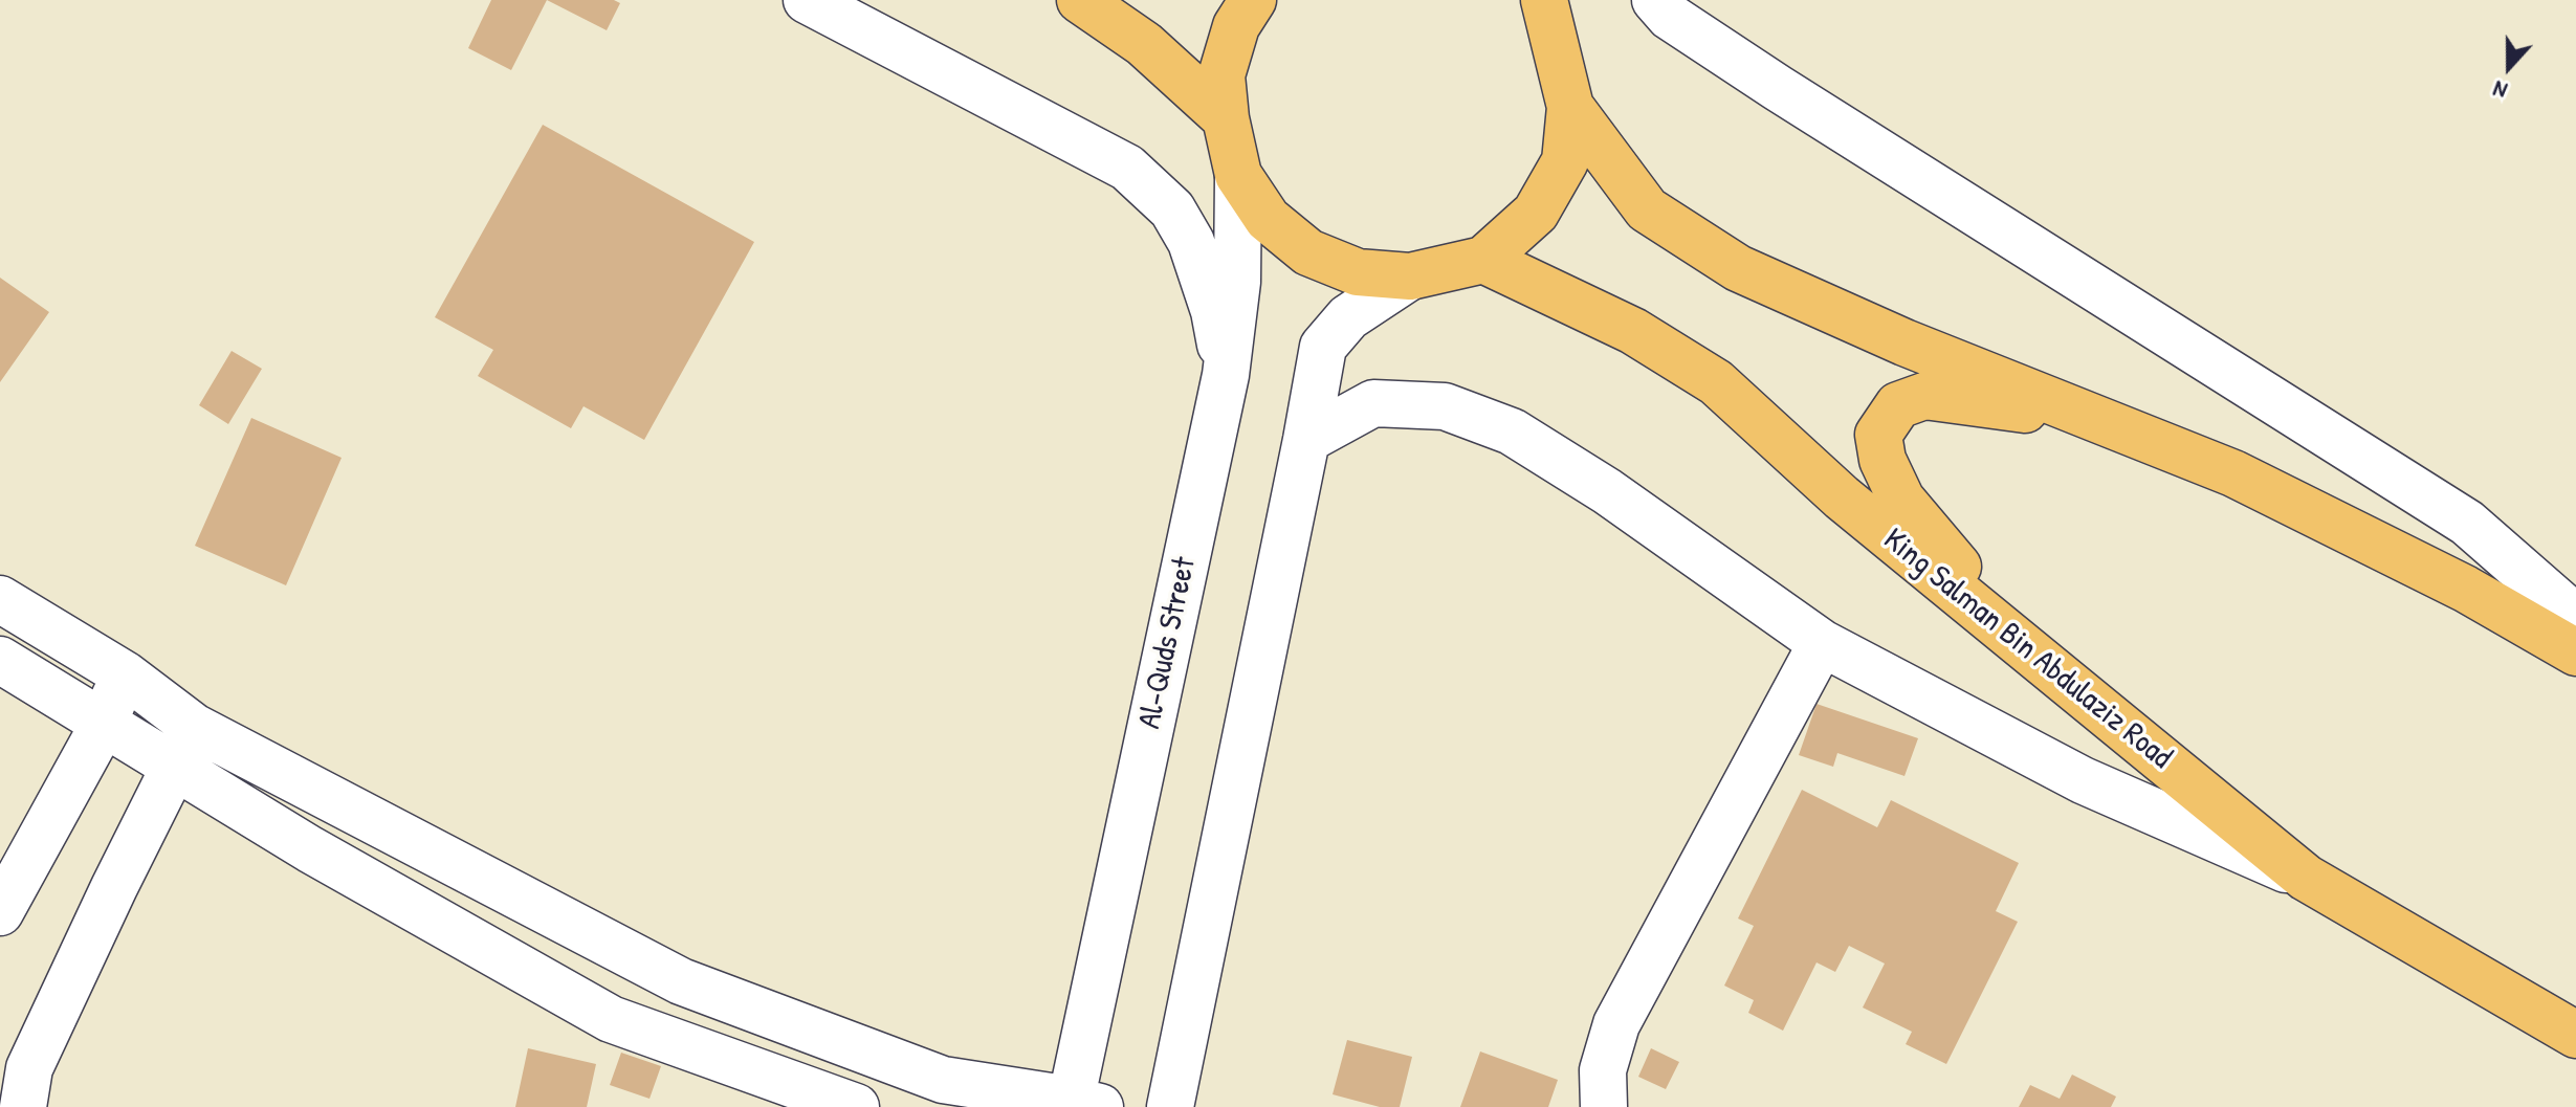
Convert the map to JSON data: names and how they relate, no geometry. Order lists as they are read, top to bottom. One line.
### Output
{"streets":{"main road":["King Salman Bin Abdulaziz Road"],"street":["Al-Quds Street"]},"north":"bottom"}
